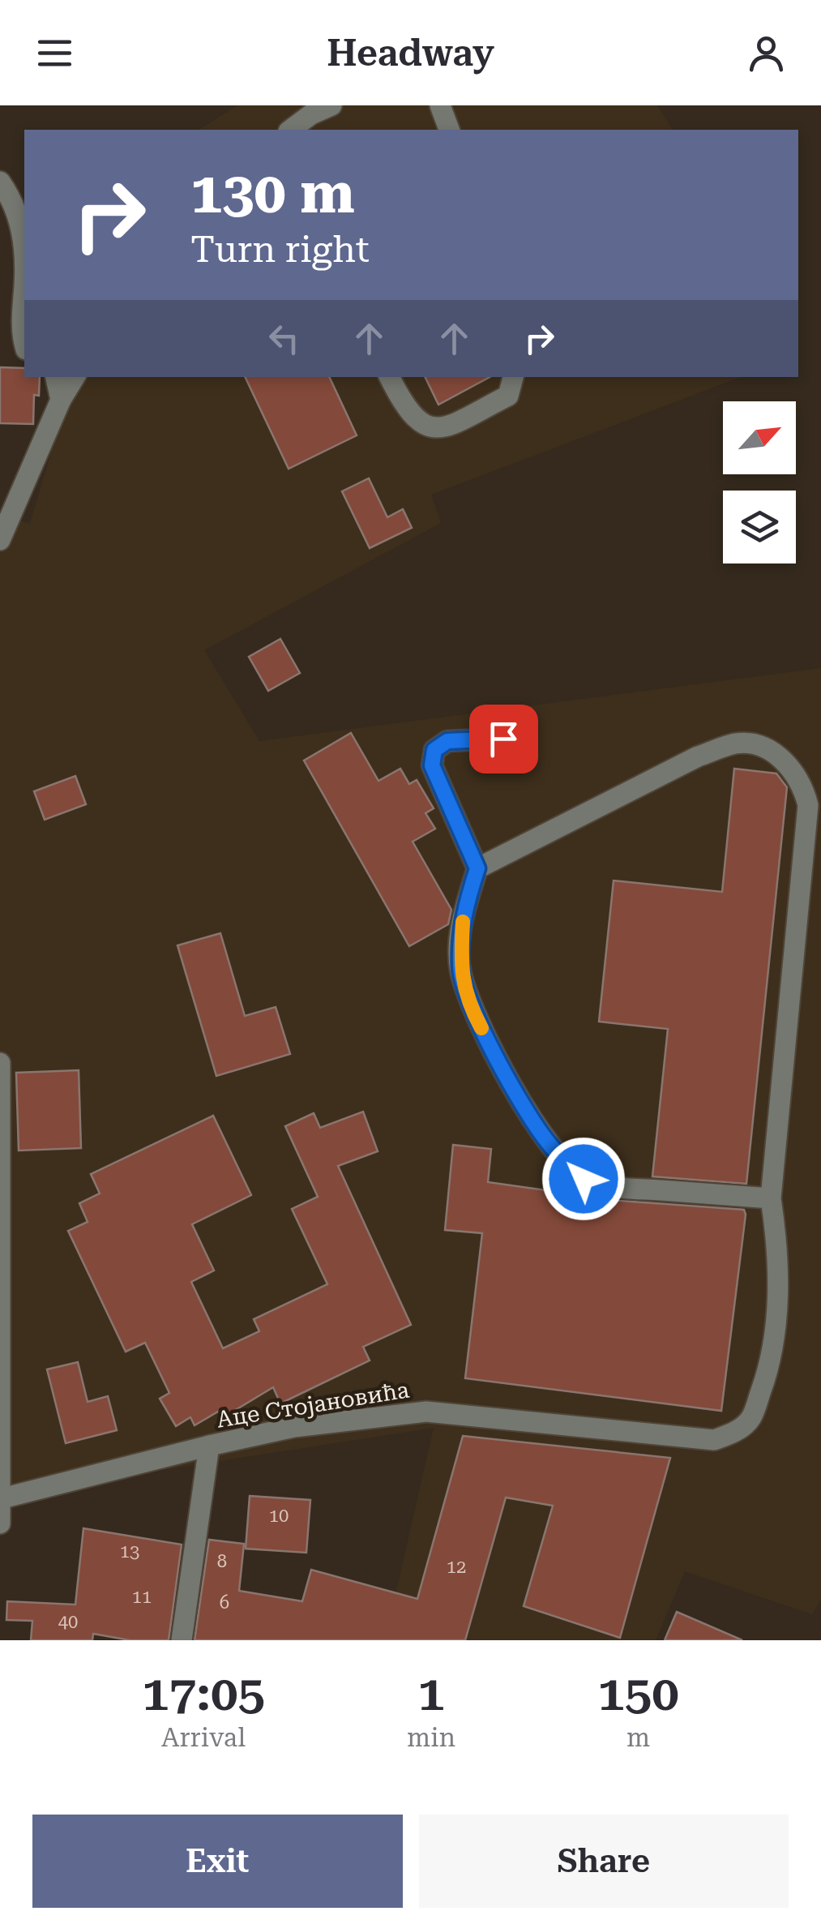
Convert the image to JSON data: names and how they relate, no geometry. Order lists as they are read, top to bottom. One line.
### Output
{"streets":{"street":["Аце Стојановића"]},"house_numbers":["10","13","8","12","11","6","40"],"north":"top right","page":{"header":"Headway","turn":["130 m","Turn right"],"eta":["17:05","Arrival","1","min","150","m"],"buttons":["Exit","Share"]}}
